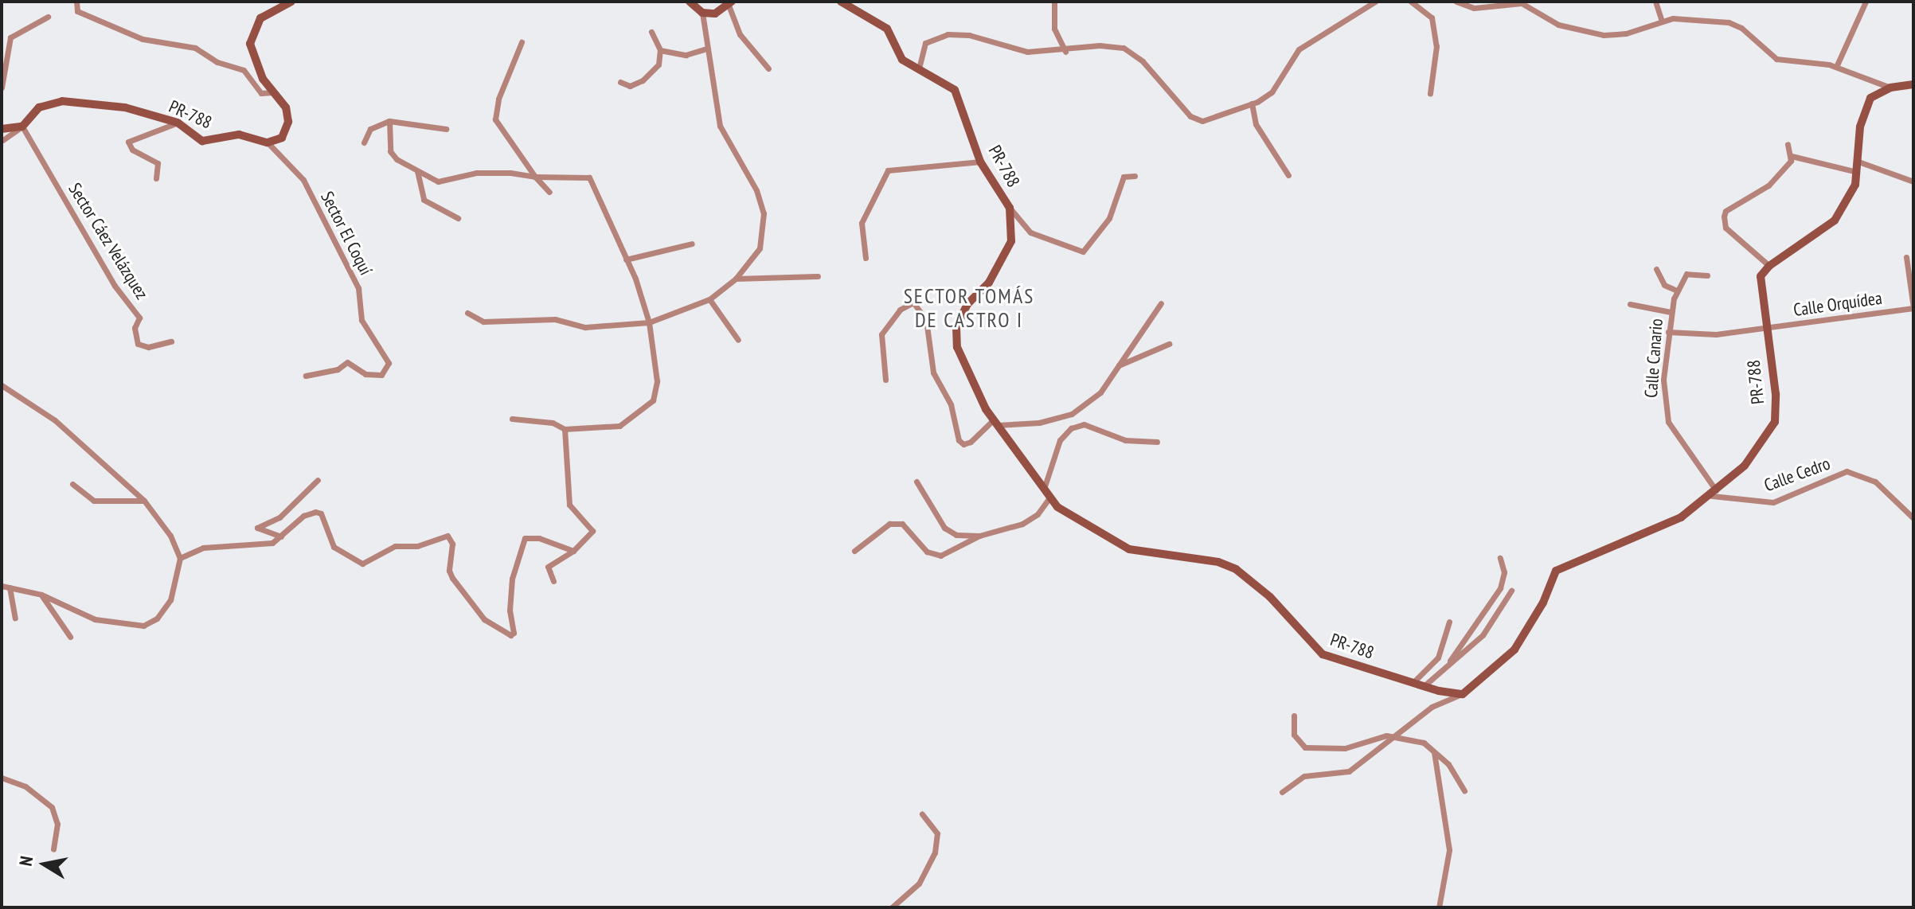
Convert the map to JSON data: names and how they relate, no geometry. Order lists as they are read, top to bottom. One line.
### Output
{"streets":{"street":["PR-788","Sector El Coquí","Sector Cáez Velázquez","Calle Orquídea","Calle Canario","Calle Cedro"]},"crossings":[["PR-788","Sector El Coquí"],["PR-788","Sector Cáez Velázquez"],["PR-788","Calle Orquídea"],["PR-788","Calle Canario"],["PR-788","Calle Cedro"],["Calle Orquídea","Calle Canario"],["Calle Canario","Calle Cedro"]],"districts":["SECTOR TOMÁS DE CASTRO I"],"north":"left"}
